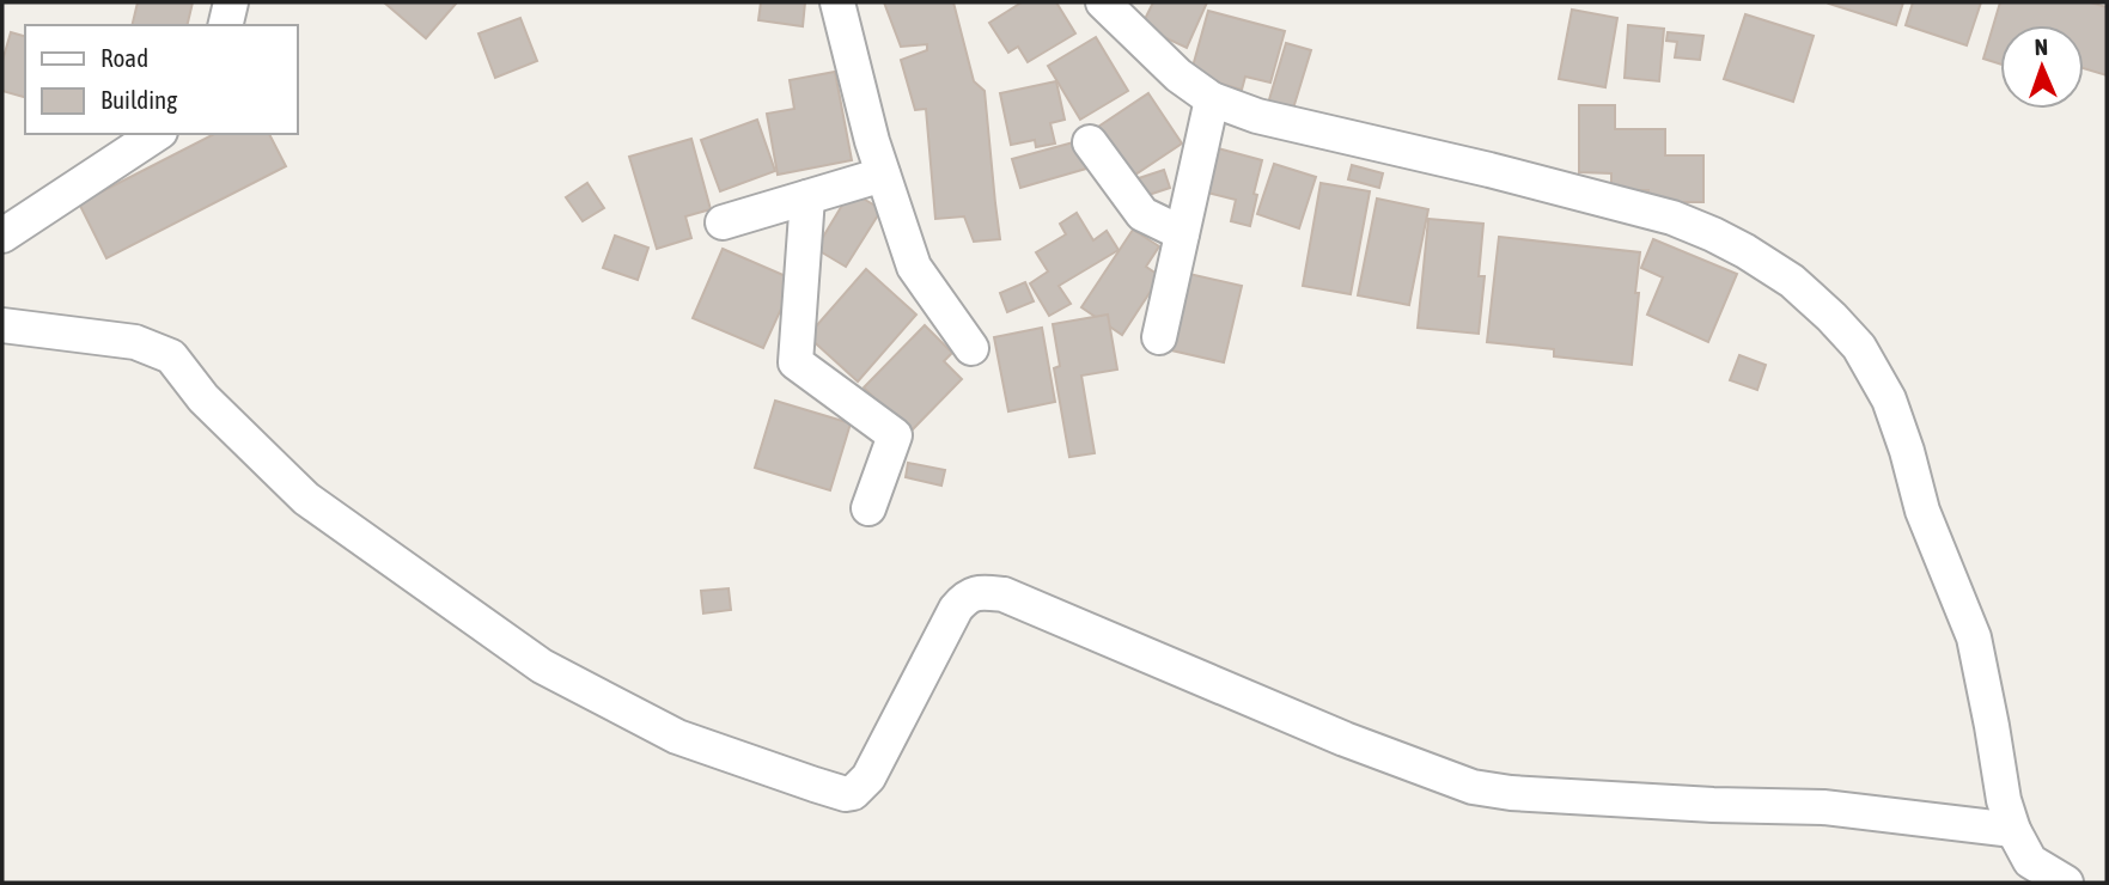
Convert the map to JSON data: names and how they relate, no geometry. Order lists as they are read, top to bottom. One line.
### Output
{"legend":["Road","Building"],"north":"top"}
